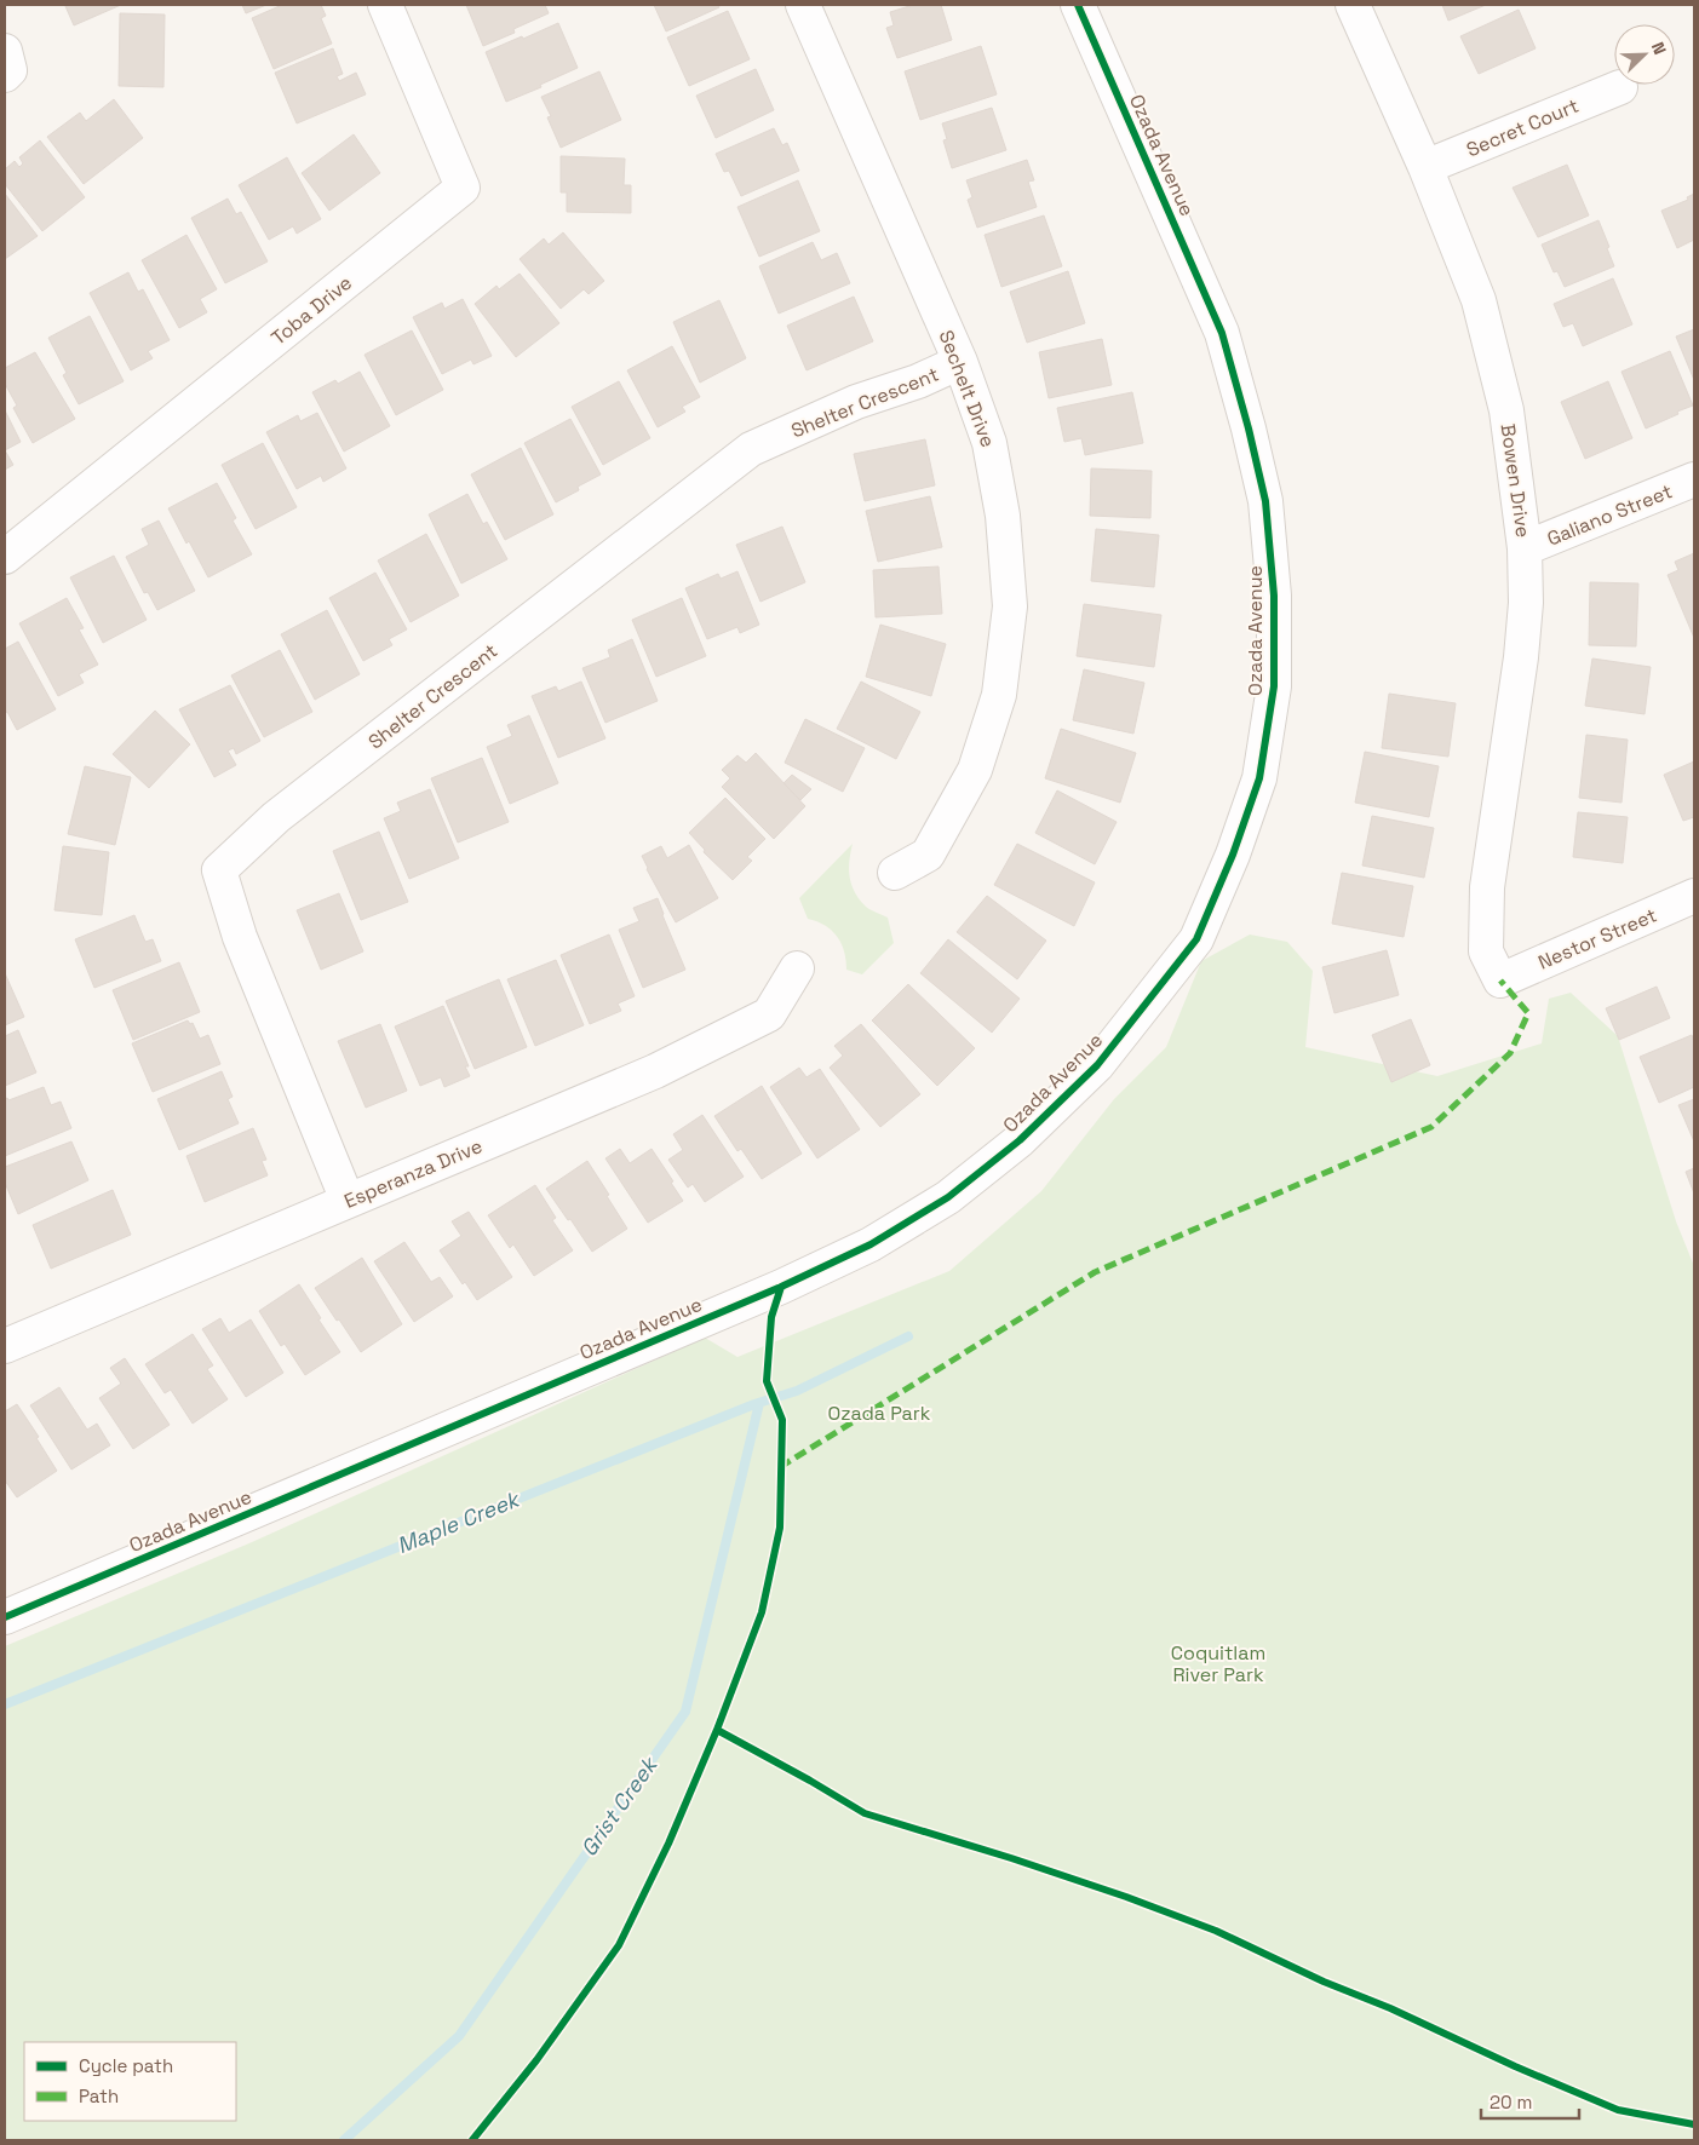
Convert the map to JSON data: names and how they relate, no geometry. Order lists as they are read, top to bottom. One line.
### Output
{"streets":{"street":["Secret Court","Ozada Avenue","Toba Drive","Sechelt Drive","Shelter Crescent","Bowen Drive","Galiano Street","Nestor Street","Esperanza Drive"]},"crossings":[["Secret Court","Bowen Drive"],["Sechelt Drive","Shelter Crescent"],["Shelter Crescent","Esperanza Drive"],["Bowen Drive","Galiano Street"],["Bowen Drive","Nestor Street"]],"water":["Maple Creek","Grist Creek"],"parks":["Ozada Park","Coquitlam River Park"],"legend":["Cycle path","Path"],"scale_bar":"20 m","north":"top right"}
